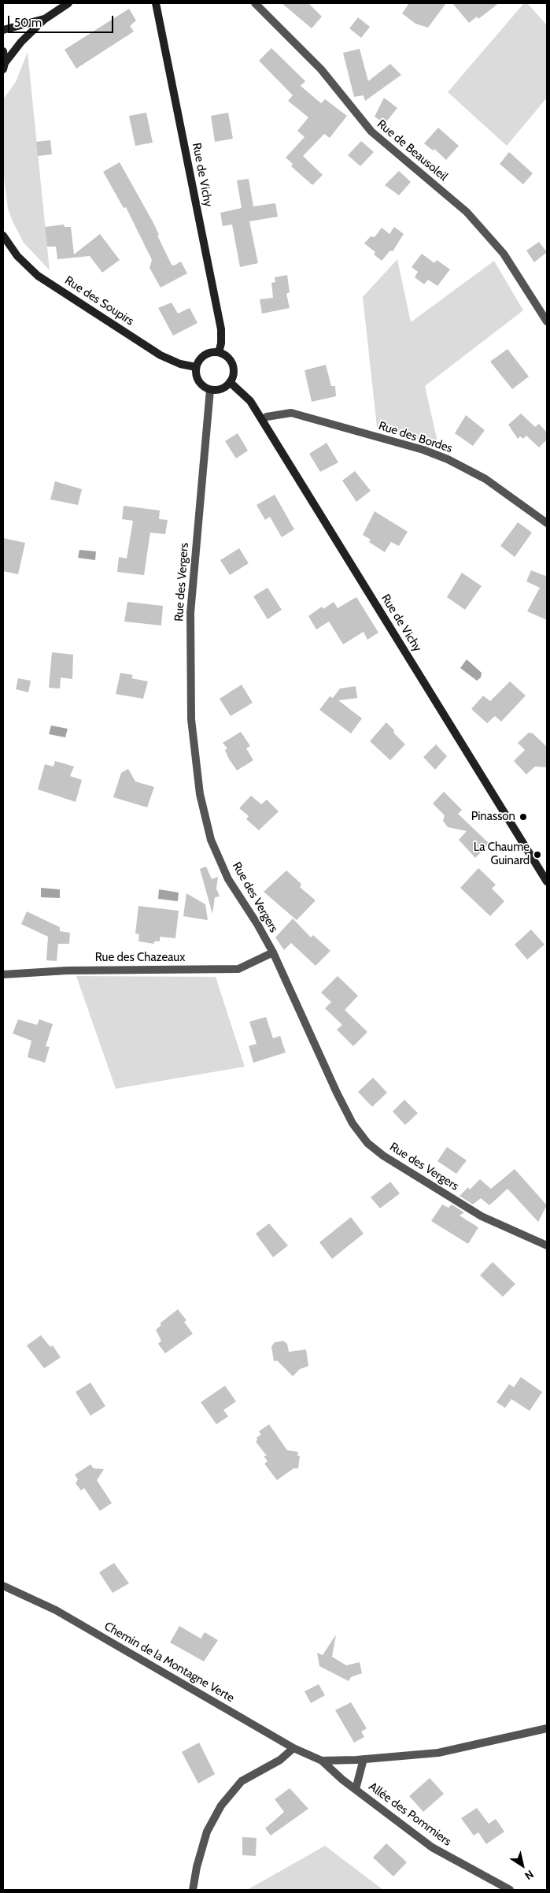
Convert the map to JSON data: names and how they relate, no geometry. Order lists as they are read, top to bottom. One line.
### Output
{"streets":{"street":["Rue de Beausoleil","Rue de Vichy","Rue des Soupirs","Rue des Bordes","Rue des Vergers","Rue des Chazeaux","Chemin de la Montagne Verte","Allée des Pommiers"]},"crossings":[["Rue de Vichy","Rue des Soupirs"],["Rue de Vichy","Rue des Bordes"],["Rue de Vichy","Rue des Vergers"],["Rue des Soupirs","Rue des Vergers"],["Rue des Vergers","Rue des Chazeaux"],["Chemin de la Montagne Verte","Allée des Pommiers"]],"places":["Pinasson","La Chaume Guinard"],"scale_bar":"50 m","north":"bottom right"}
